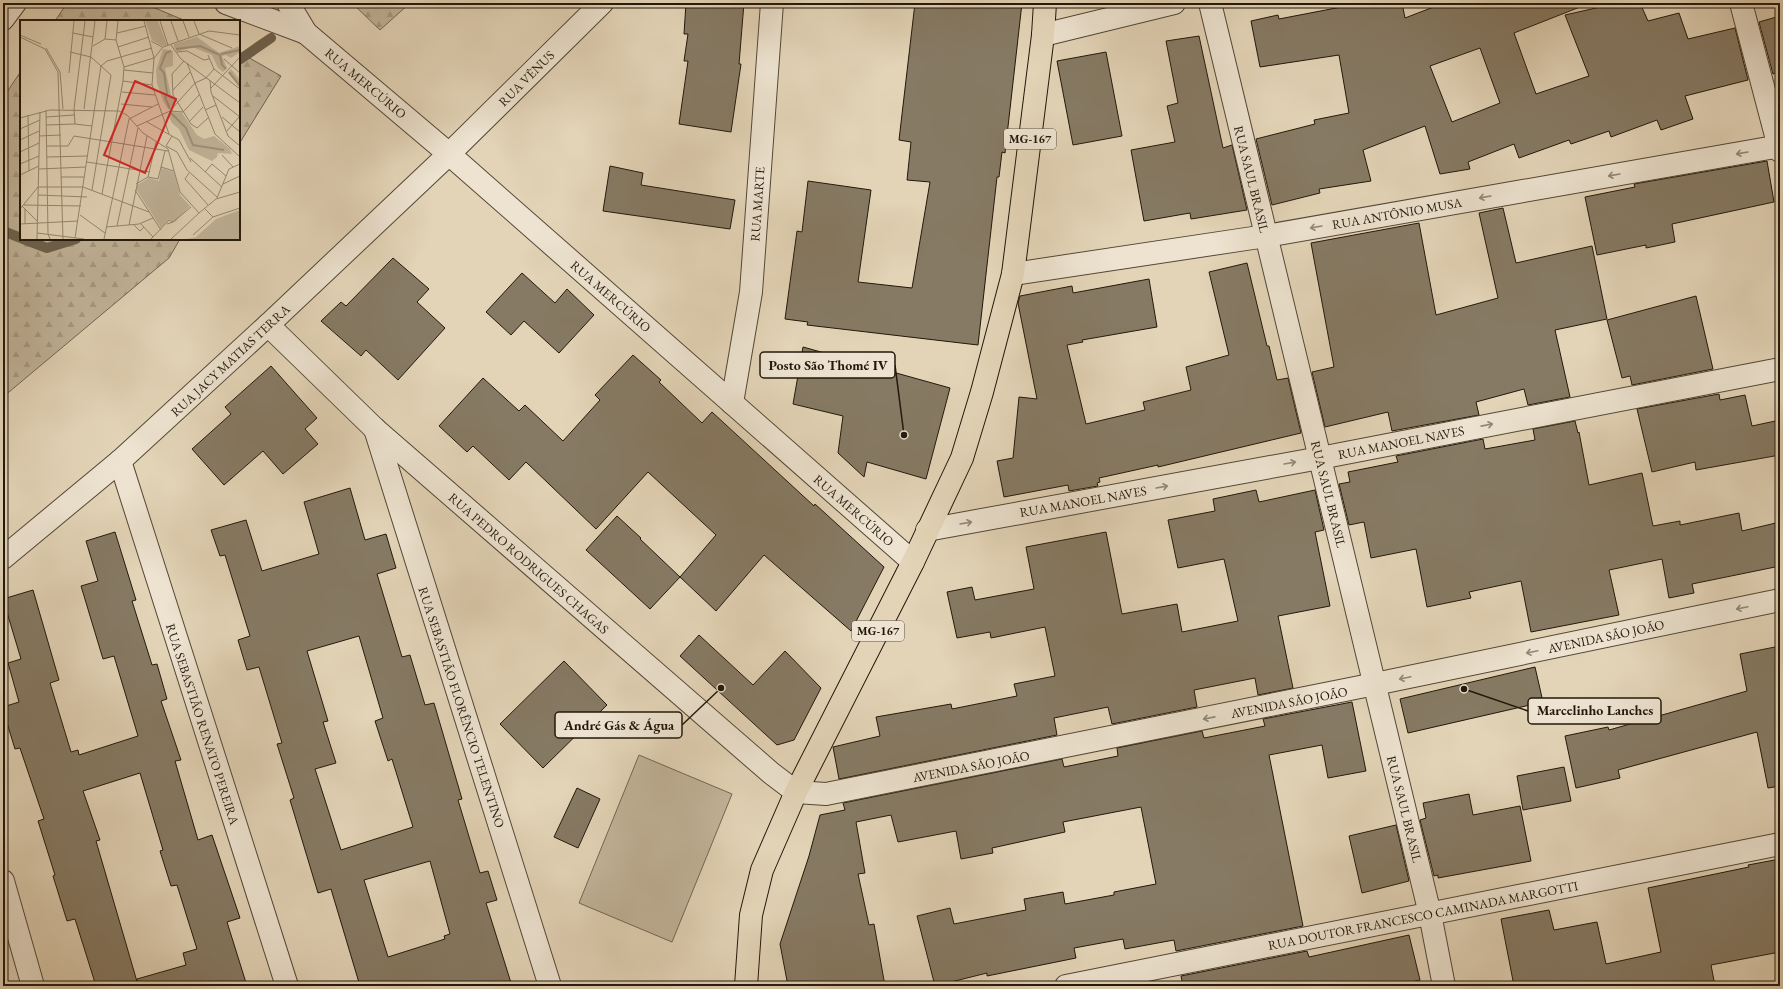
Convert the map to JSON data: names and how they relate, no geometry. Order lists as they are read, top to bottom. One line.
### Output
{"streets":{"main road":["MG-167"],"street":["RUA VÊNUS","RUA MERCÚRIO","RUA SAUL BRASIL","RUA MARTE","RUA ANTÔNIO MUSA","RUA JACY MATIAS TERRA","RUA MANOEL NAVES","RUA PEDRO RODRIGUES CHAGAS","AVENIDA SÃO JOÃO","RUA SEBASTIÃO FLORÊNCIO TELENTINO","RUA SEBASTIÃO RENATO PEREIRA","RUA DOUTOR FRANCESCO CAMINADA MARGOTTI"]},"crossings":[["RUA VÊNUS","RUA MERCÚRIO"],["RUA VÊNUS","RUA JACY MATIAS TERRA"],["RUA MERCÚRIO","MG-167"],["RUA MERCÚRIO","RUA MARTE"],["RUA MERCÚRIO","RUA JACY MATIAS TERRA"],["MG-167","RUA ANTÔNIO MUSA"],["MG-167","RUA MANOEL NAVES"],["MG-167","RUA PEDRO RODRIGUES CHAGAS"],["MG-167","AVENIDA SÃO JOÃO"],["RUA SAUL BRASIL","RUA ANTÔNIO MUSA"],["RUA SAUL BRASIL","RUA MANOEL NAVES"],["RUA SAUL BRASIL","AVENIDA SÃO JOÃO"],["RUA SAUL BRASIL","RUA DOUTOR FRANCESCO CAMINADA MARGOTTI"],["RUA JACY MATIAS TERRA","RUA PEDRO RODRIGUES CHAGAS"],["RUA JACY MATIAS TERRA","RUA SEBASTIÃO RENATO PEREIRA"],["RUA PEDRO RODRIGUES CHAGAS","AVENIDA SÃO JOÃO"],["RUA PEDRO RODRIGUES CHAGAS","RUA SEBASTIÃO FLORÊNCIO TELENTINO"]],"one_way":["RUA ANTÔNIO MUSA","RUA MANOEL NAVES","AVENIDA SÃO JOÃO"],"places":["Posto São Thomé IV","André Gás & Água","Marcelinho Lanches"]}
